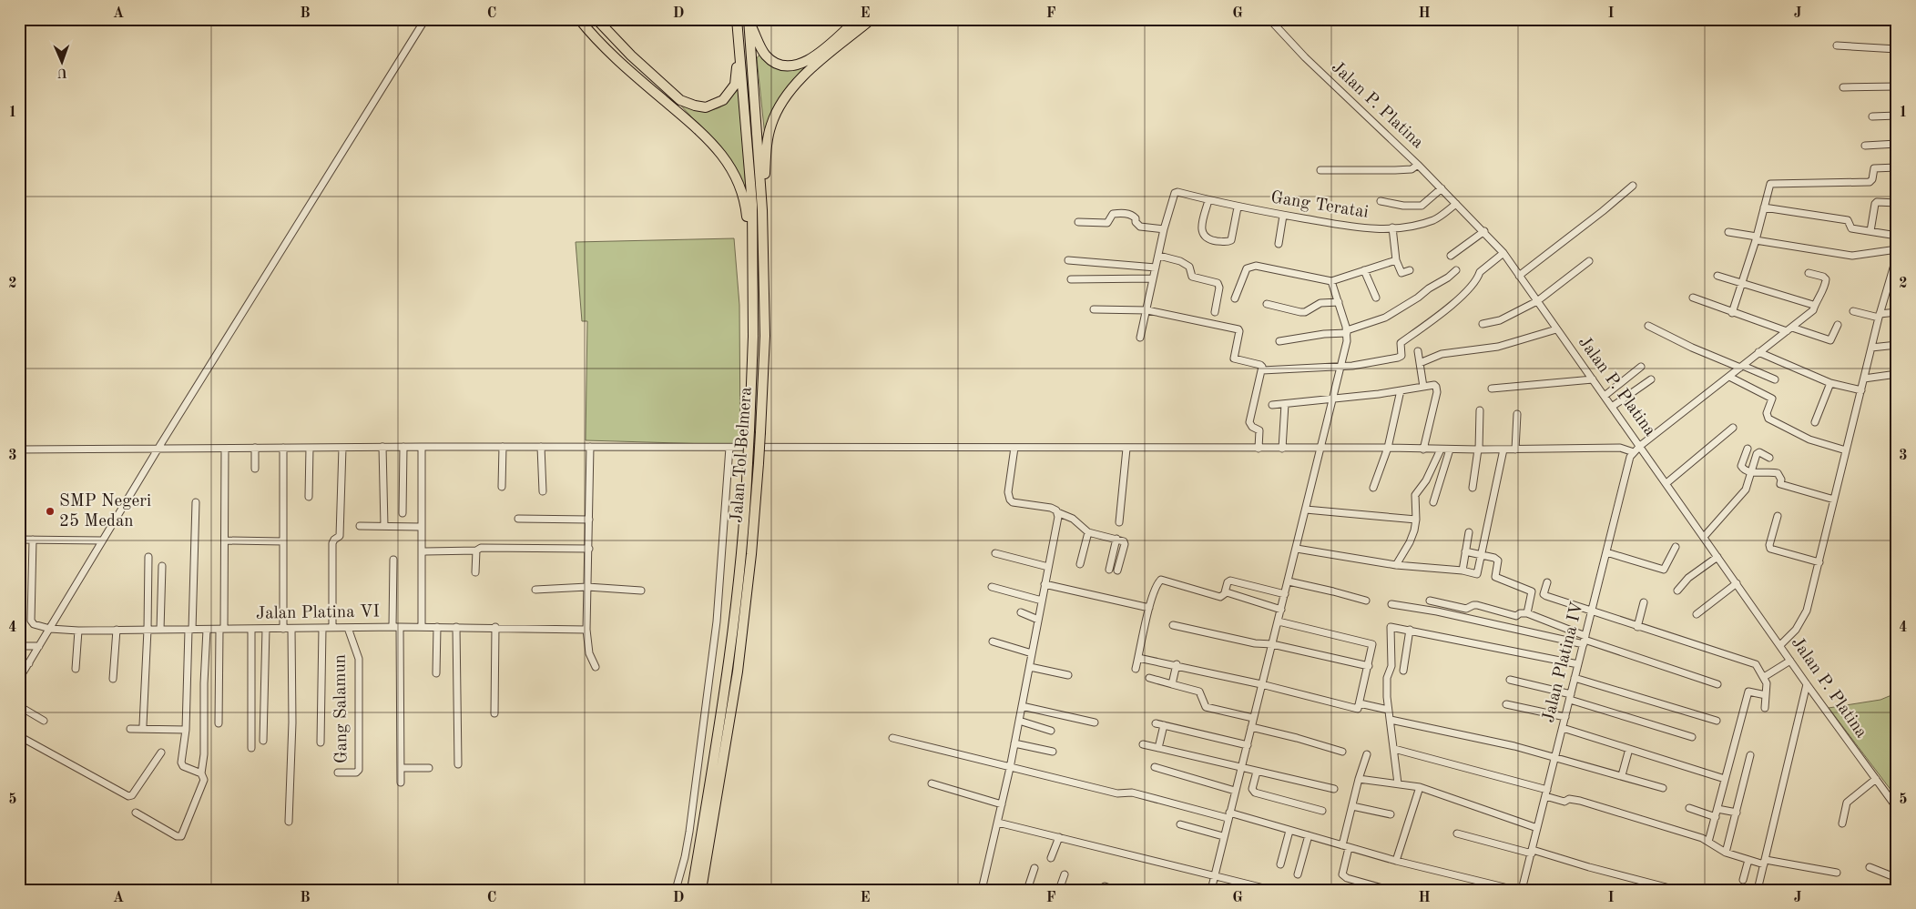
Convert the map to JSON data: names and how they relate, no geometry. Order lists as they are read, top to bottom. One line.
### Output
{"streets":{"highway":["Jalan Tol Belmera"],"street":["Jalan P. Platina","Gang Teratai","Jalan Platina VI","Jalan Platina IV","Gang Salamun"]},"crossings":[["Jalan P. Platina","Gang Teratai"],["Jalan P. Platina","Jalan Platina IV"],["Jalan Platina VI","Gang Salamun"]],"places":["SMP Negeri 25 Medan"],"north":"bottom","grid":{"columns":["A","B","C","D","E","F","G","H","I","J"],"rows":["1","2","3","4","5"]}}
